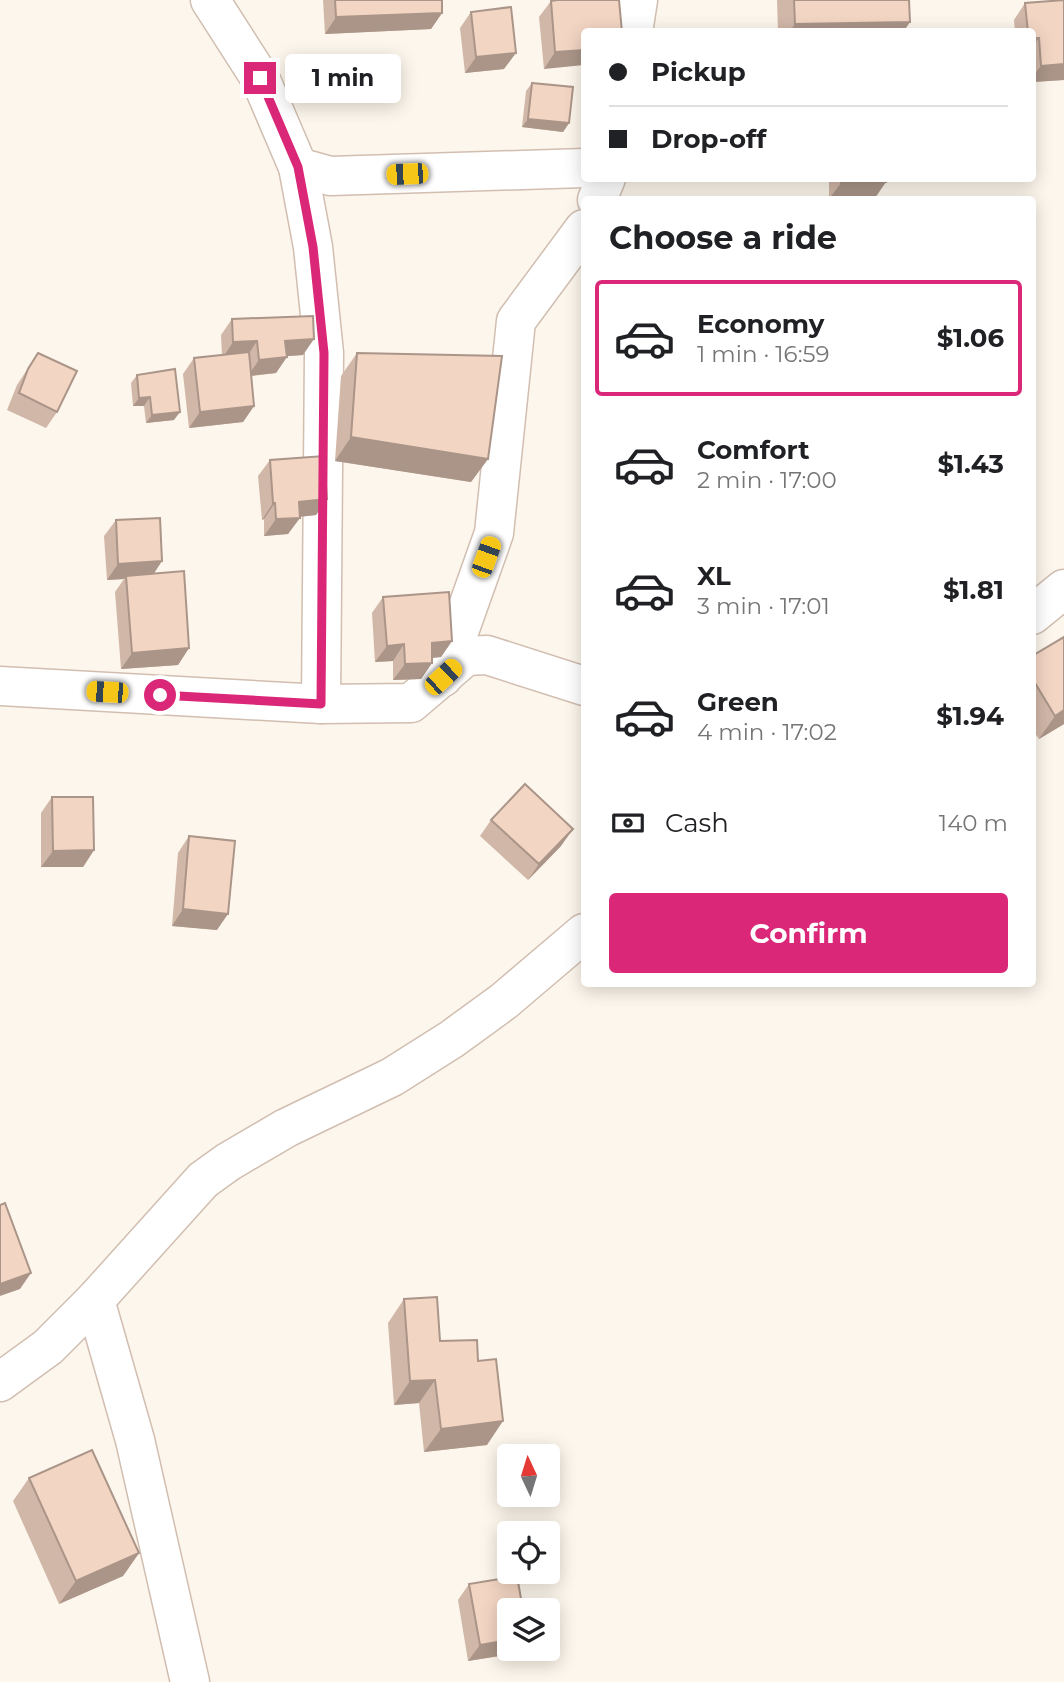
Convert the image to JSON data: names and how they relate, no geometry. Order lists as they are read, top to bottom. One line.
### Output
{"north":"top","page":{"banner":["Pickup","Drop-off"],"bubble":"1 min","heading":"Choose a ride","list":[{"name":"Economy","note":"1 min · 16:59","value":"$1.06"},{"name":"Comfort","note":"2 min · 17:00","value":"$1.43"},{"name":"XL","note":"3 min · 17:01","value":"$1.81"},{"name":"Green","note":"4 min · 17:02","value":"$1.94"}],"pay":["Cash","140 m"],"buttons":"Confirm"}}
